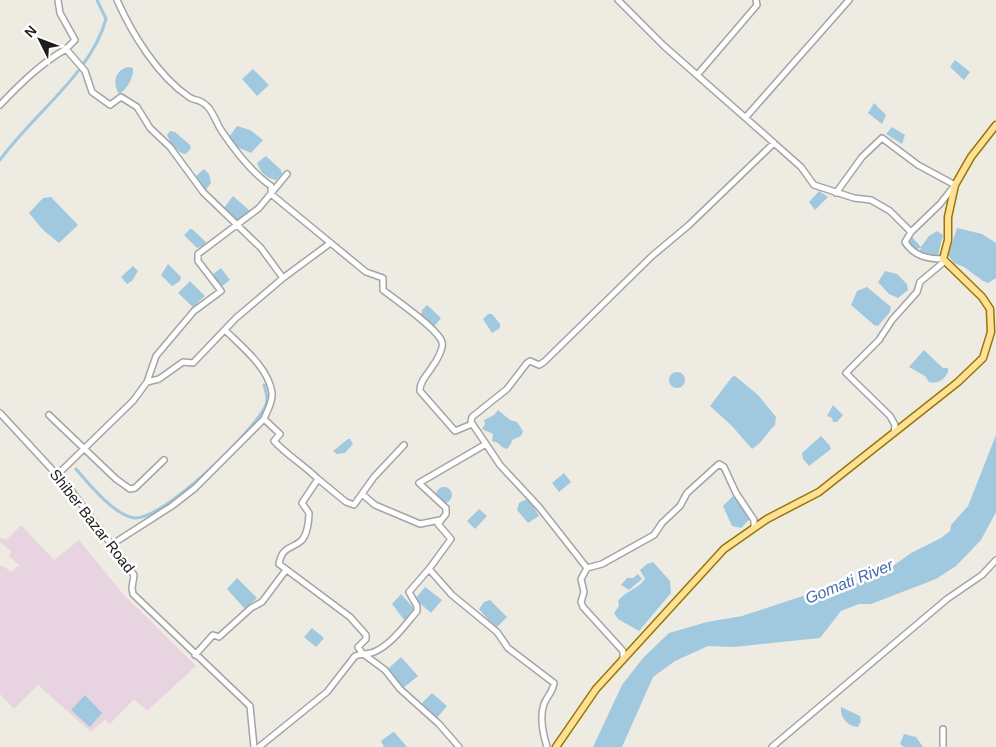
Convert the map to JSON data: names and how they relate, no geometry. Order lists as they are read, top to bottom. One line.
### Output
{"streets":{"street":["Shiber Bazar Road"]},"water":["Gomati River"],"north":"top left"}
